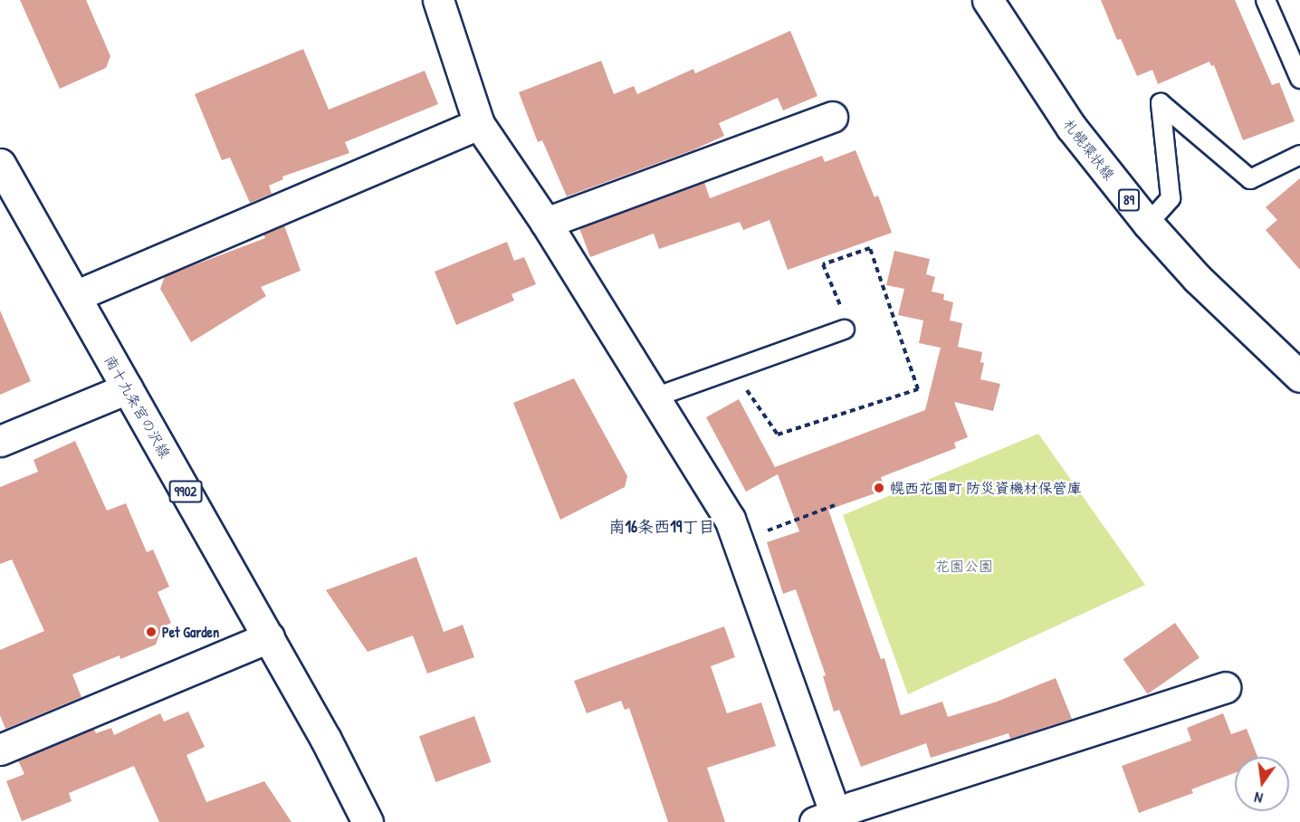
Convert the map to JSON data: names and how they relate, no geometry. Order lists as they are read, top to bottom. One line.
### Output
{"streets":{"street":["札幌環状線","89","南十九条宮の沢線","9902"]},"districts":["南16条西19丁目"],"parks":["花園公園"],"places":["幌西花園町 防災資機材保管庫","Pet Garden"],"north":"bottom"}
